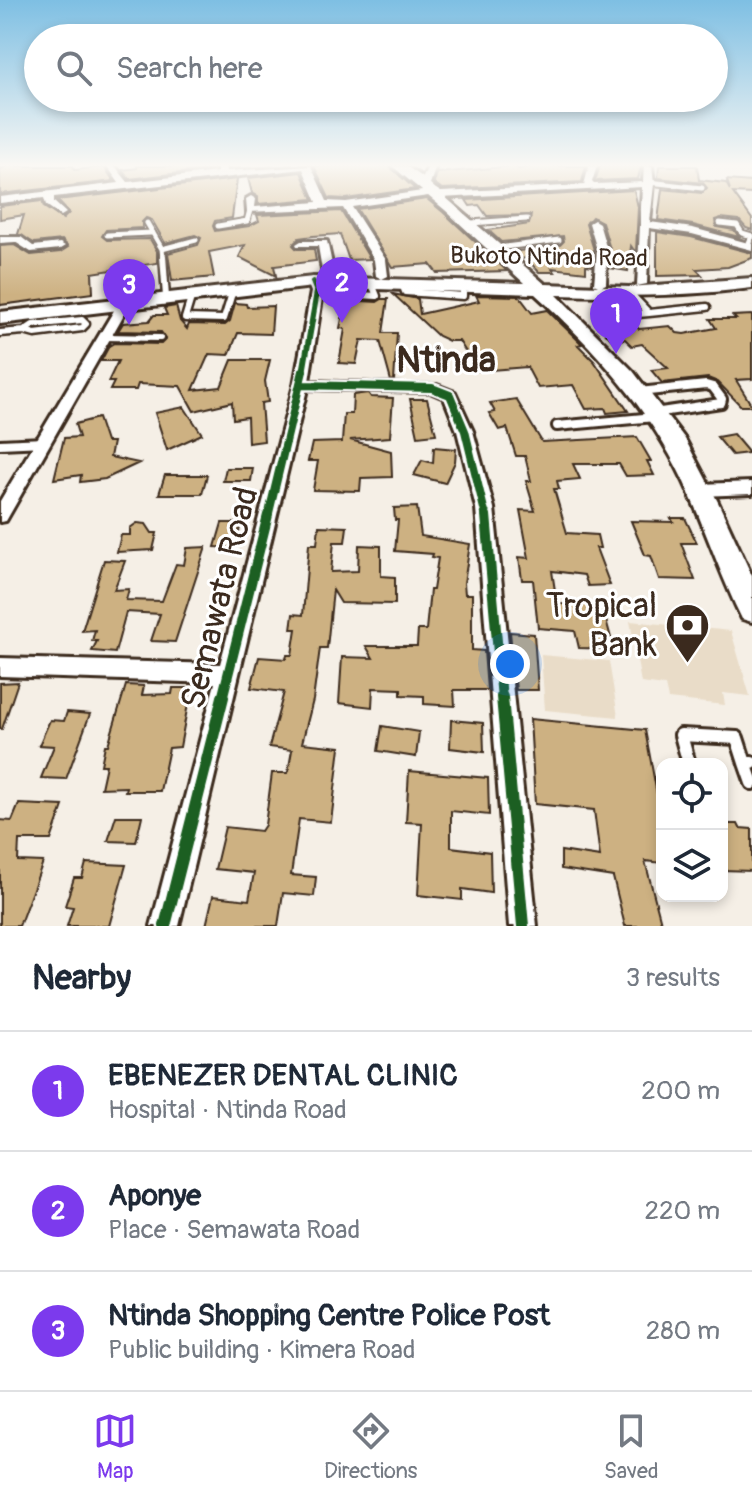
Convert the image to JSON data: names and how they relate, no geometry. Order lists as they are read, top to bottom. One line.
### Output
{"streets":{"main road":["Bukoto Ntinda Road"],"street":["Semawata Road"]},"crossings":[["Bukoto Ntinda Road","Semawata Road"]],"districts":["Ntinda"],"places":{"bank":["Tropical Bank"]},"page":{"search":"Search here","pins":["2","3","1"],"heading":["Nearby","3 results"],"list":[{"mark":"1","name":"EBENEZER DENTAL CLINIC","note":"Hospital · Ntinda Road","value":"200 m"},{"mark":"2","name":"Aponye","note":"Place · Semawata Road","value":"220 m"},{"mark":"3","name":"Ntinda Shopping Centre Police Post","note":"Public building · Kimera Road","value":"280 m"}],"nav":["Map","Directions","Saved"]}}
